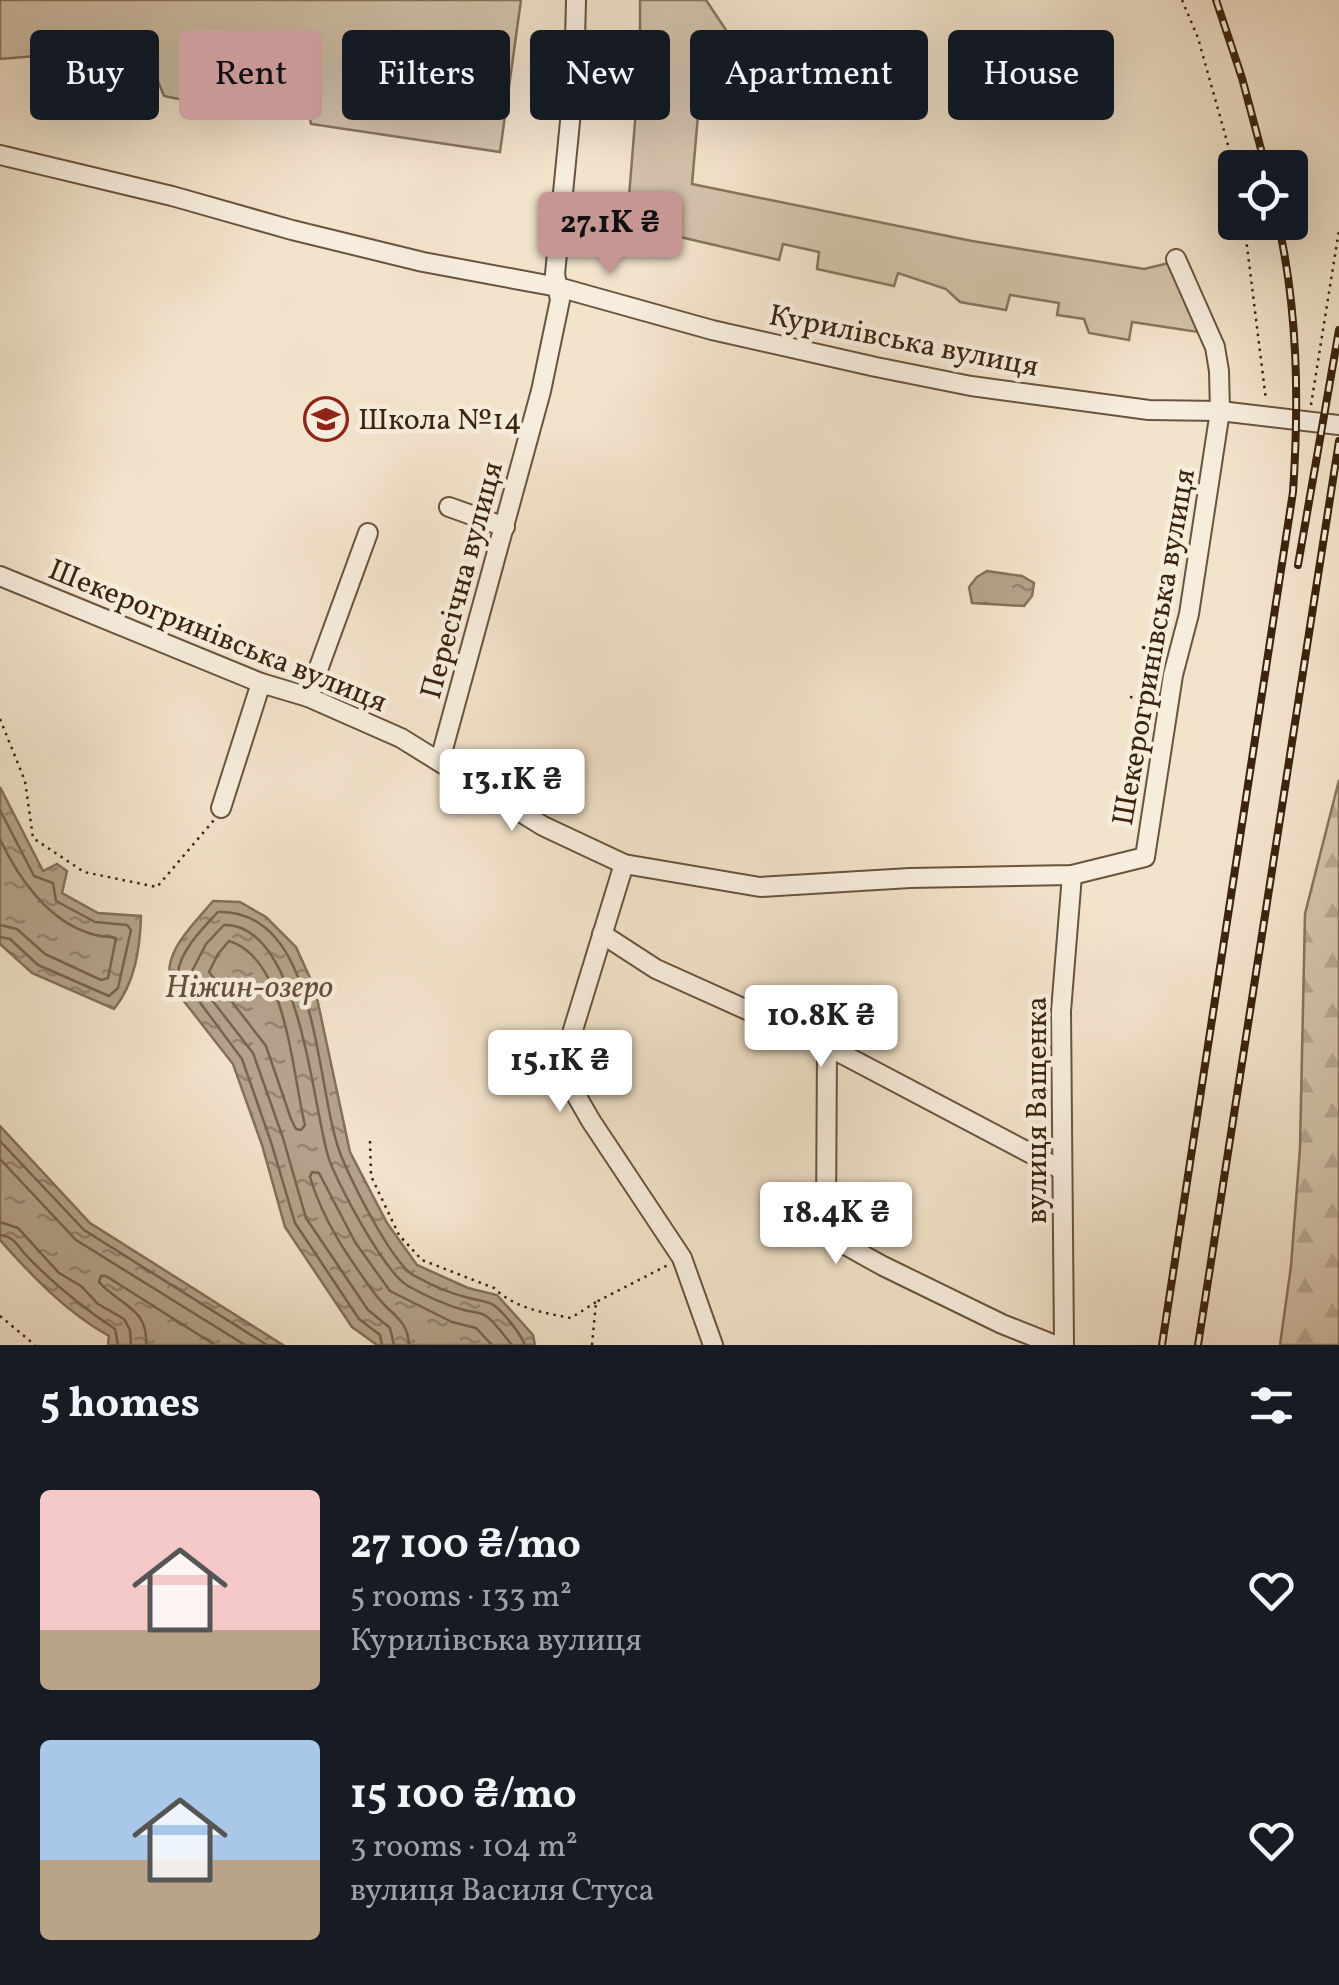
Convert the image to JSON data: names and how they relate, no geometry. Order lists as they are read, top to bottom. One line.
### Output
{"streets":{"street":["Курилівська вулиця","Пересічна вулиця","Шекерогринівська вулиця","вулиця Ващенка"]},"crossings":[["Курилівська вулиця","Пересічна вулиця"],["Курилівська вулиця","Шекерогринівська вулиця"],["Пересічна вулиця","Шекерогринівська вулиця"],["Шекерогринівська вулиця","вулиця Ващенка"]],"water":["Ніжин-озеро"],"places":{"school or university":["Школа №14"]},"page":{"chip":["Buy","Rent","Filters","New","Apartment","House"],"price":["27.1K ₴","13.1K ₴","10.8K ₴","15.1K ₴","18.4K ₴"],"heading":"5 homes","list":[{"name":"27 100 ₴/mo","note":"5 rooms · 133 m² · Курилівська вулиця"},{"name":"15 100 ₴/mo","note":"3 rooms · 104 m² · вулиця Василя Стуса"}]}}
